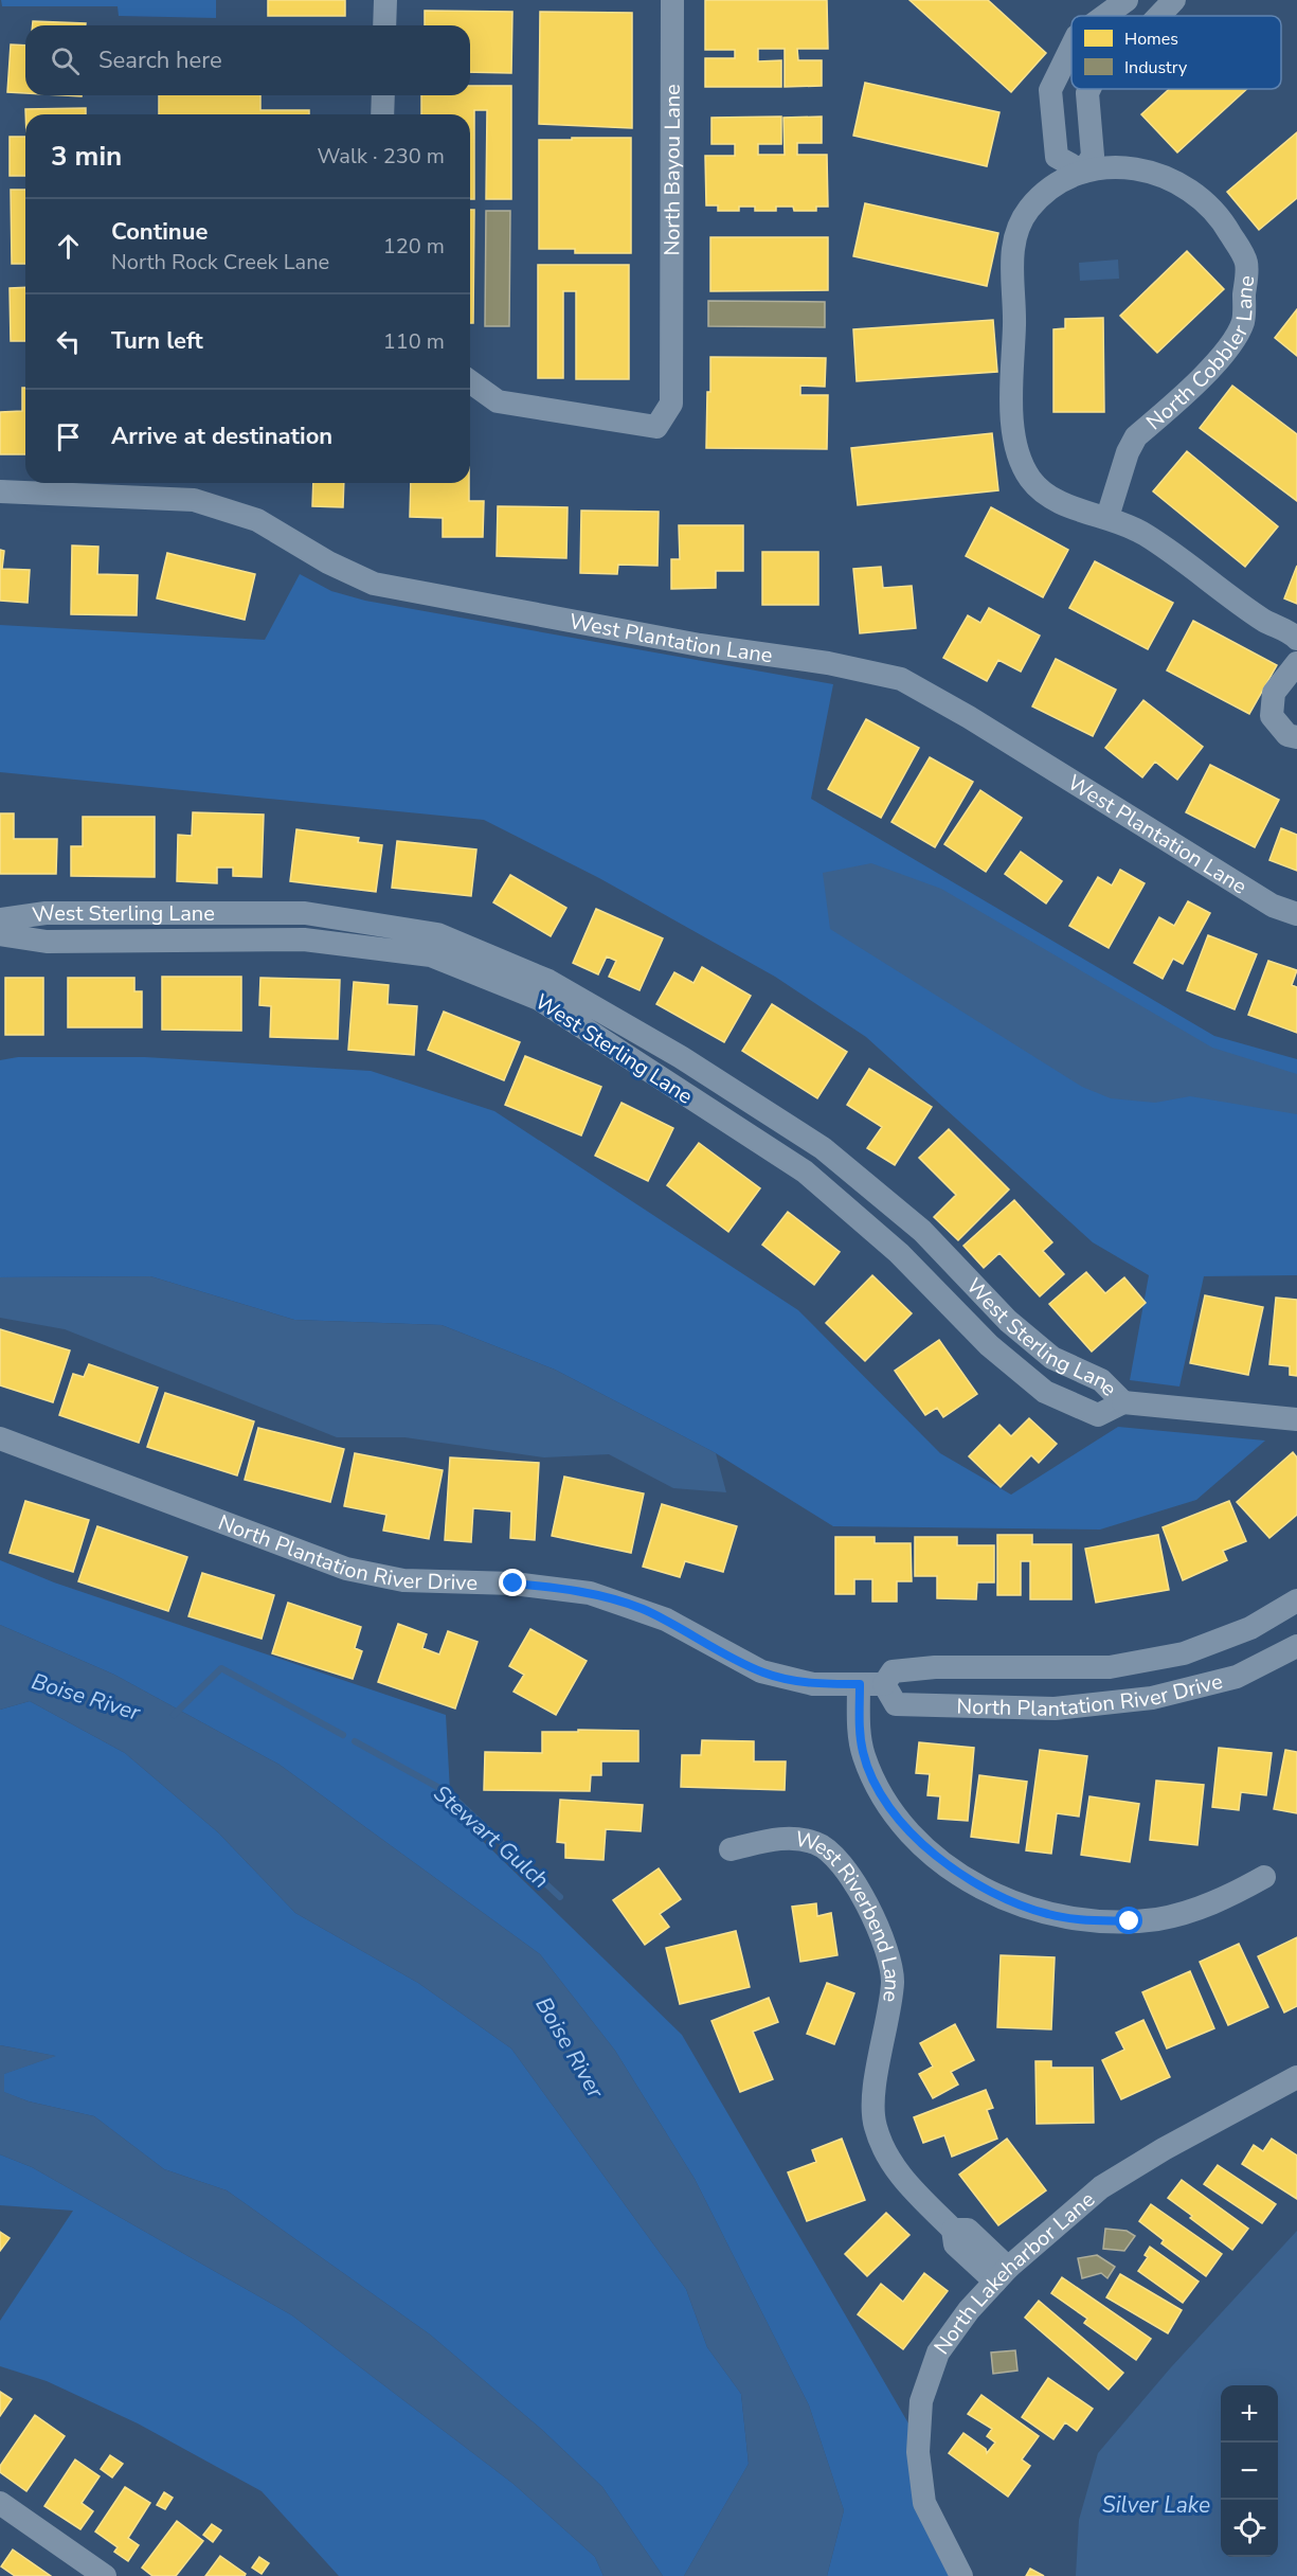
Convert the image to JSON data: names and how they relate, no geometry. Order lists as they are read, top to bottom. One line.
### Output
{"streets":{"street":["North Bayou Lane","North Cobbler Lane","West Plantation Lane","West Sterling Lane","North Plantation River Drive","West Riverbend Lane","North Lakeharbor Lane"]},"crossings":[["West Riverbend Lane","North Lakeharbor Lane"]],"water":["Boise River","Stewart Gulch","Silver Lake"],"legend":["Homes","Industry"],"page":{"search":"Search here","heading":["3 min","Walk · 230 m"],"list":[["Continue","North Rock Creek Lane","120 m"],["Turn left","110 m"],"Arrive at destination"],"map_buttons":["+","−"]}}
